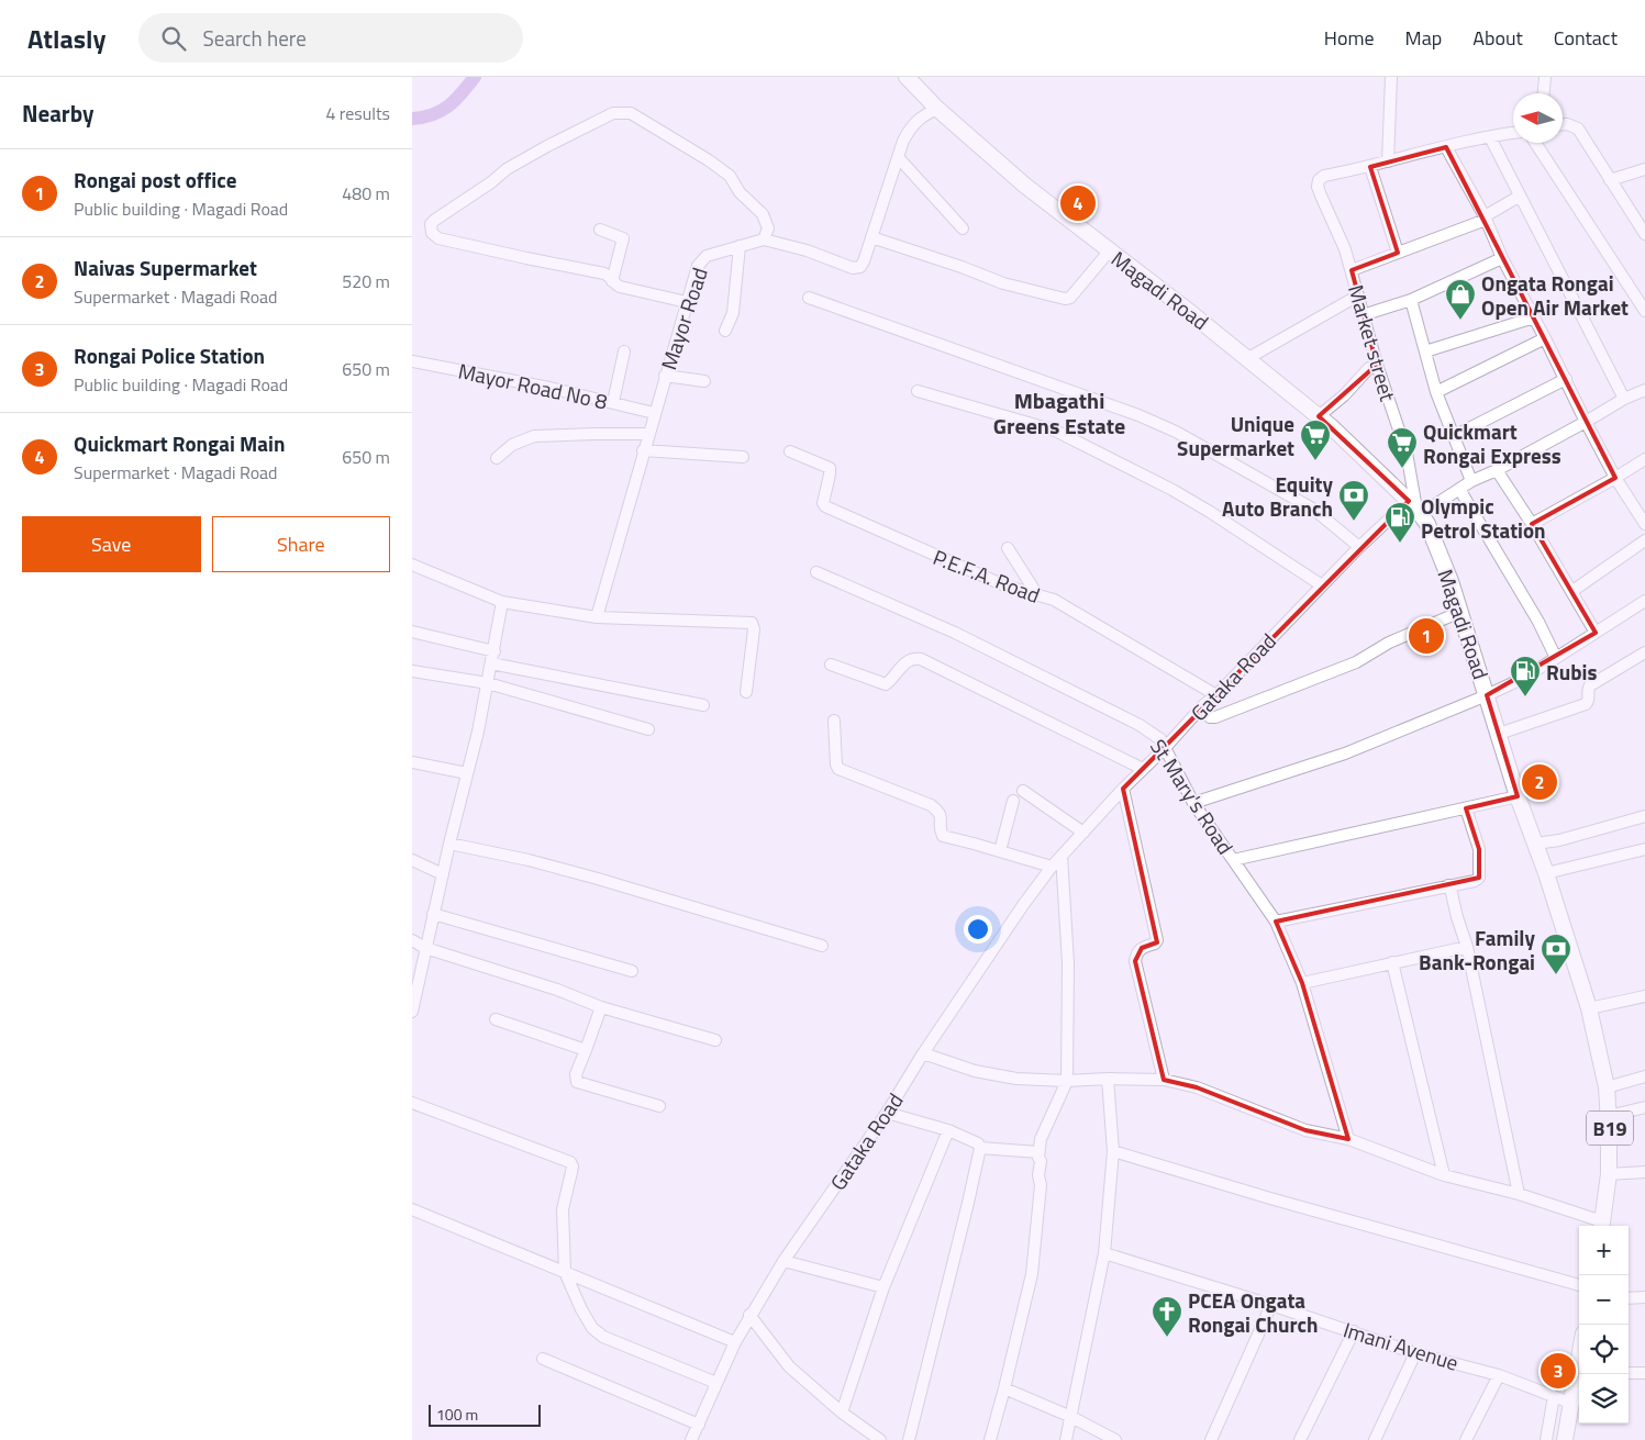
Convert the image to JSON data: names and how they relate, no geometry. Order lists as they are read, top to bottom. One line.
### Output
{"streets":{"highway":["Magadi Road","B19"],"street":["Mayor Road","Market street","Mayor Road No 8","P.E.F.A. Road","Gataka Road","St Mary's Road","Imani Avenue"]},"crossings":[["Magadi Road","Mayor Road"],["Magadi Road","Market street"],["Magadi Road","Gataka Road"],["Mayor Road","Mayor Road No 8"],["Market street","Gataka Road"],["P.E.F.A. Road","Gataka Road"],["Gataka Road","St Mary's Road"]],"districts":["Mbagathi Greens Estate"],"places":{"shop":["Ongata Rongai Open Air Market"],"supermarket":["Unique Supermarket","Quickmart Rongai Express"],"bank":["Equity Auto Branch","Family Bank-Rongai"],"fuel station":["Olympic Petrol Station","Rubis"],"church":["PCEA Ongata Rongai Church"]},"scale_bar":"100 m","north":"left","page":{"header":"Atlasly","search":"Search here","nav":["Home","Map","About","Contact"],"heading":["Nearby","4 results"],"list":[{"mark":"1","name":"Rongai post office","note":"Public building · Magadi Road","value":"480 m"},{"mark":"2","name":"Naivas Supermarket","note":"Supermarket · Magadi Road","value":"520 m"},{"mark":"3","name":"Rongai Police Station","note":"Public building · Magadi Road","value":"650 m"},{"mark":"4","name":"Quickmart Rongai Main","note":"Supermarket · Magadi Road","value":"650 m"}],"pins":["4","1","2","3"],"buttons":["Save","Share"],"map_buttons":["+","−"],"scale":"100 m"}}
